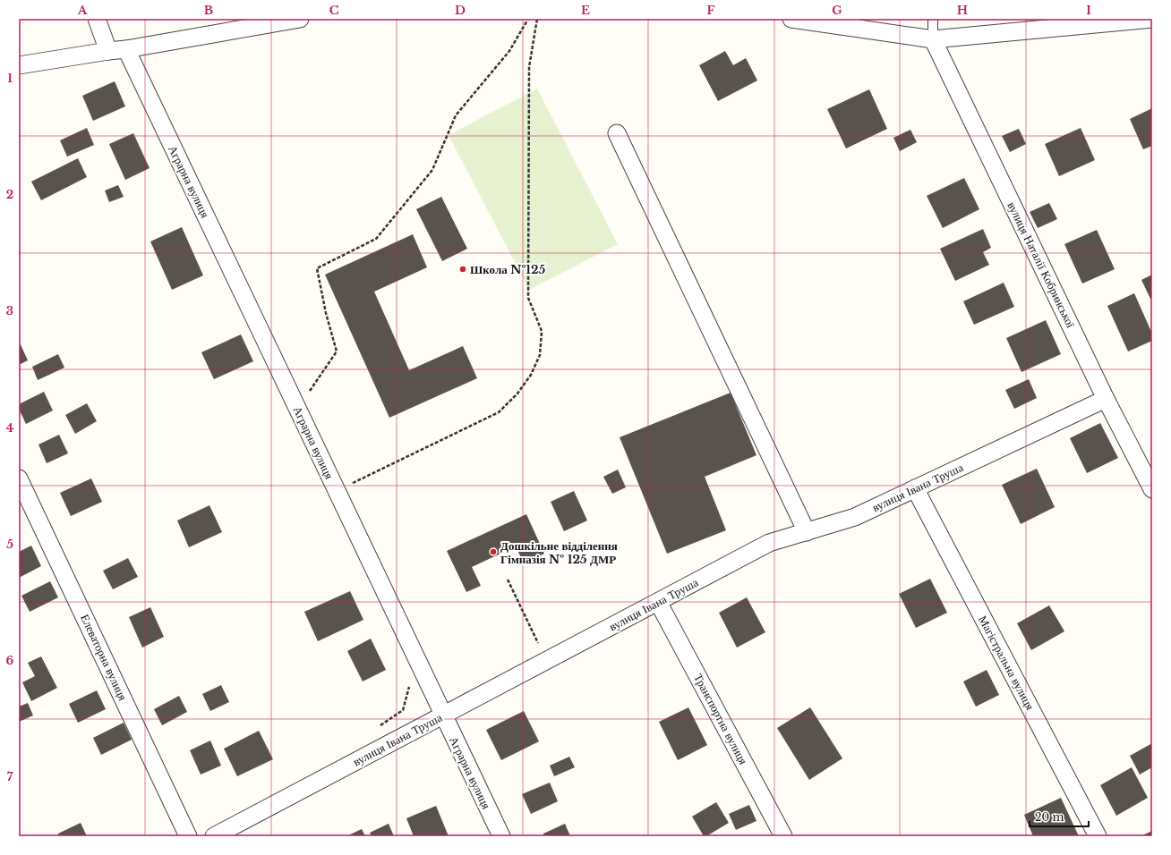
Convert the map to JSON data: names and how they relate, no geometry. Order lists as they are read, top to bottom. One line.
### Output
{"streets":{"street":["Аграрна вулиця","вулиця Наталії Кобринської","вулиця Івана Труша","Елеваторна вулиця","Магістральна вулиця","Транспортна вулиця"]},"crossings":[["Аграрна вулиця","вулиця Івана Труша"],["вулиця Наталії Кобринської","вулиця Івана Труша"],["вулиця Івана Труша","Магістральна вулиця"],["вулиця Івана Труша","Транспортна вулиця"]],"places":["Школа №125","Дошкільне відділення Гімназія № 125 ДМР"],"scale_bar":"20 m","grid":{"columns":["A","B","C","D","E","F","G","H","I"],"rows":["1","2","3","4","5","6","7"]}}
